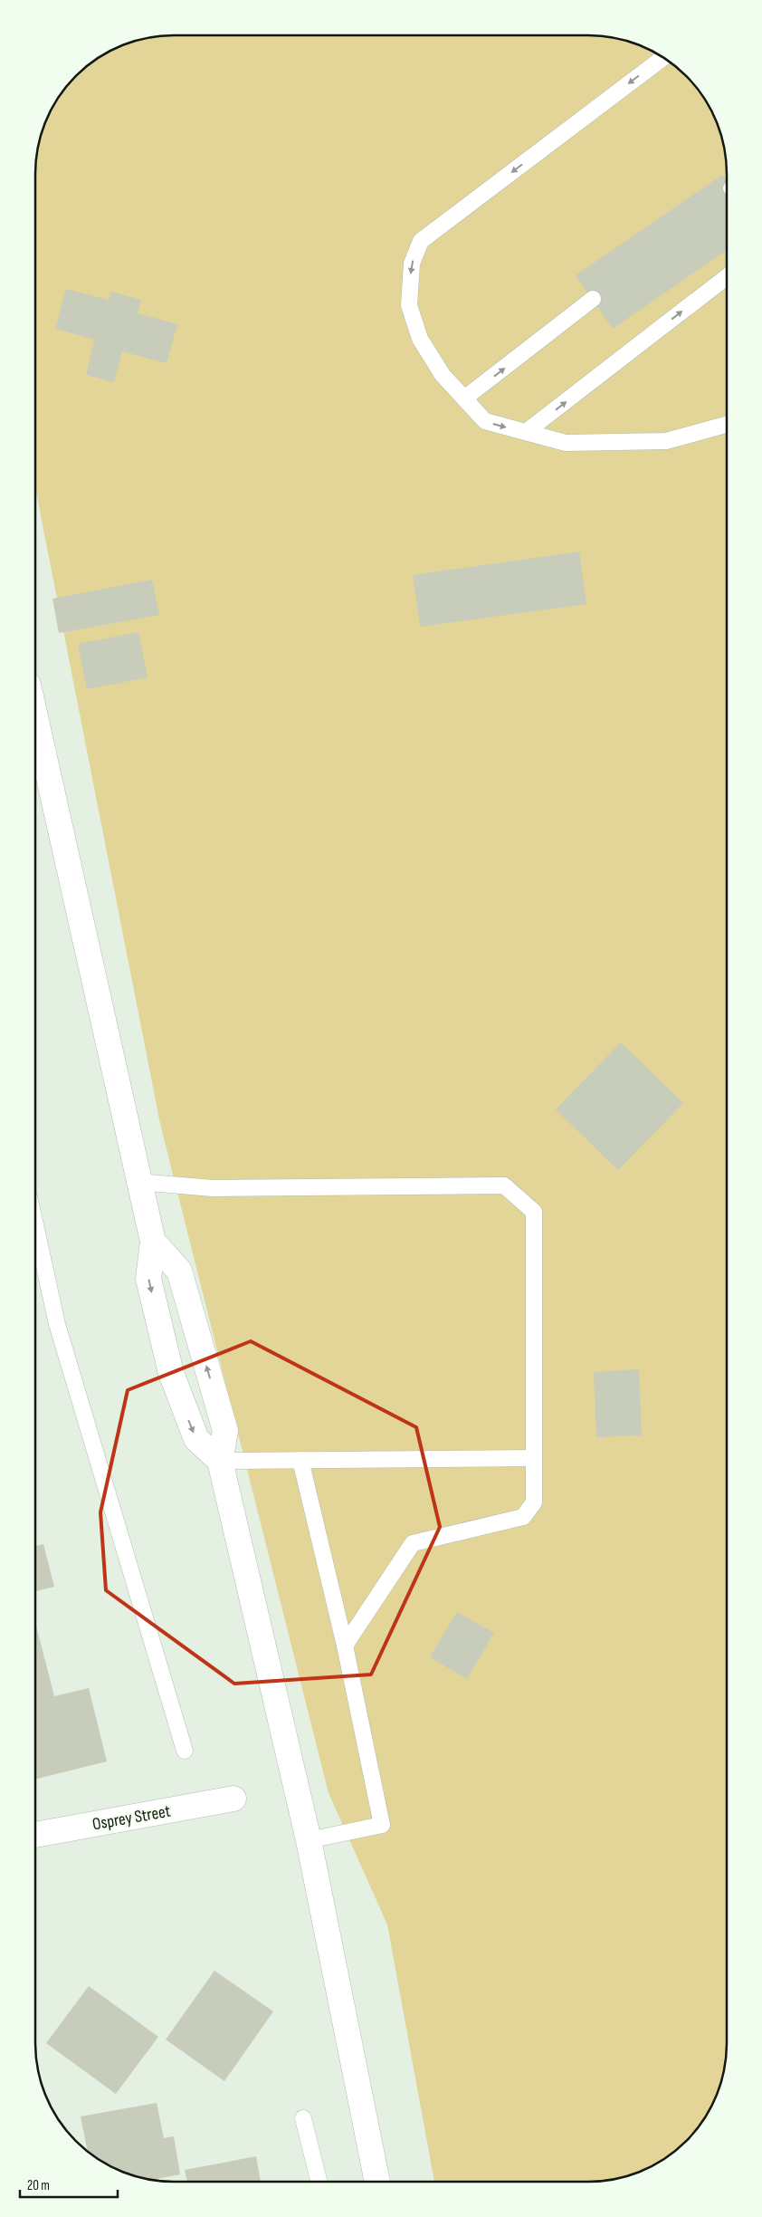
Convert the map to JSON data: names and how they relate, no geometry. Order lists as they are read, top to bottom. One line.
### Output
{"streets":{"street":["Osprey Street"]},"scale_bar":"20 m"}
